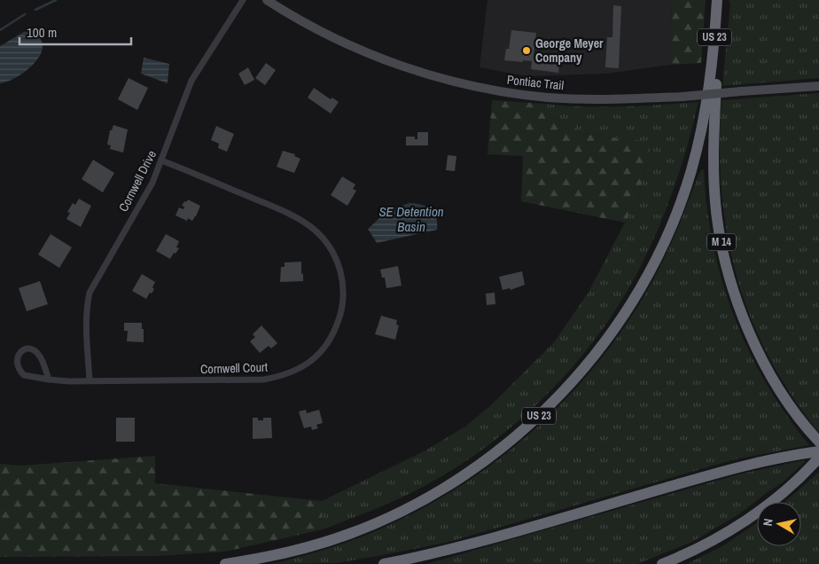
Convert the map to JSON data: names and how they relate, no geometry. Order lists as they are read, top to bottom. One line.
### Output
{"streets":{"highway":["US 23","M 14"],"main road":["Pontiac Trail"],"street":["Cornwell Drive","Cornwell Court"]},"crossings":[["Cornwell Drive","Cornwell Court"]],"water":["SE Detention Basin"],"places":["George Meyer Company"],"scale_bar":"100 m","north":"left"}
